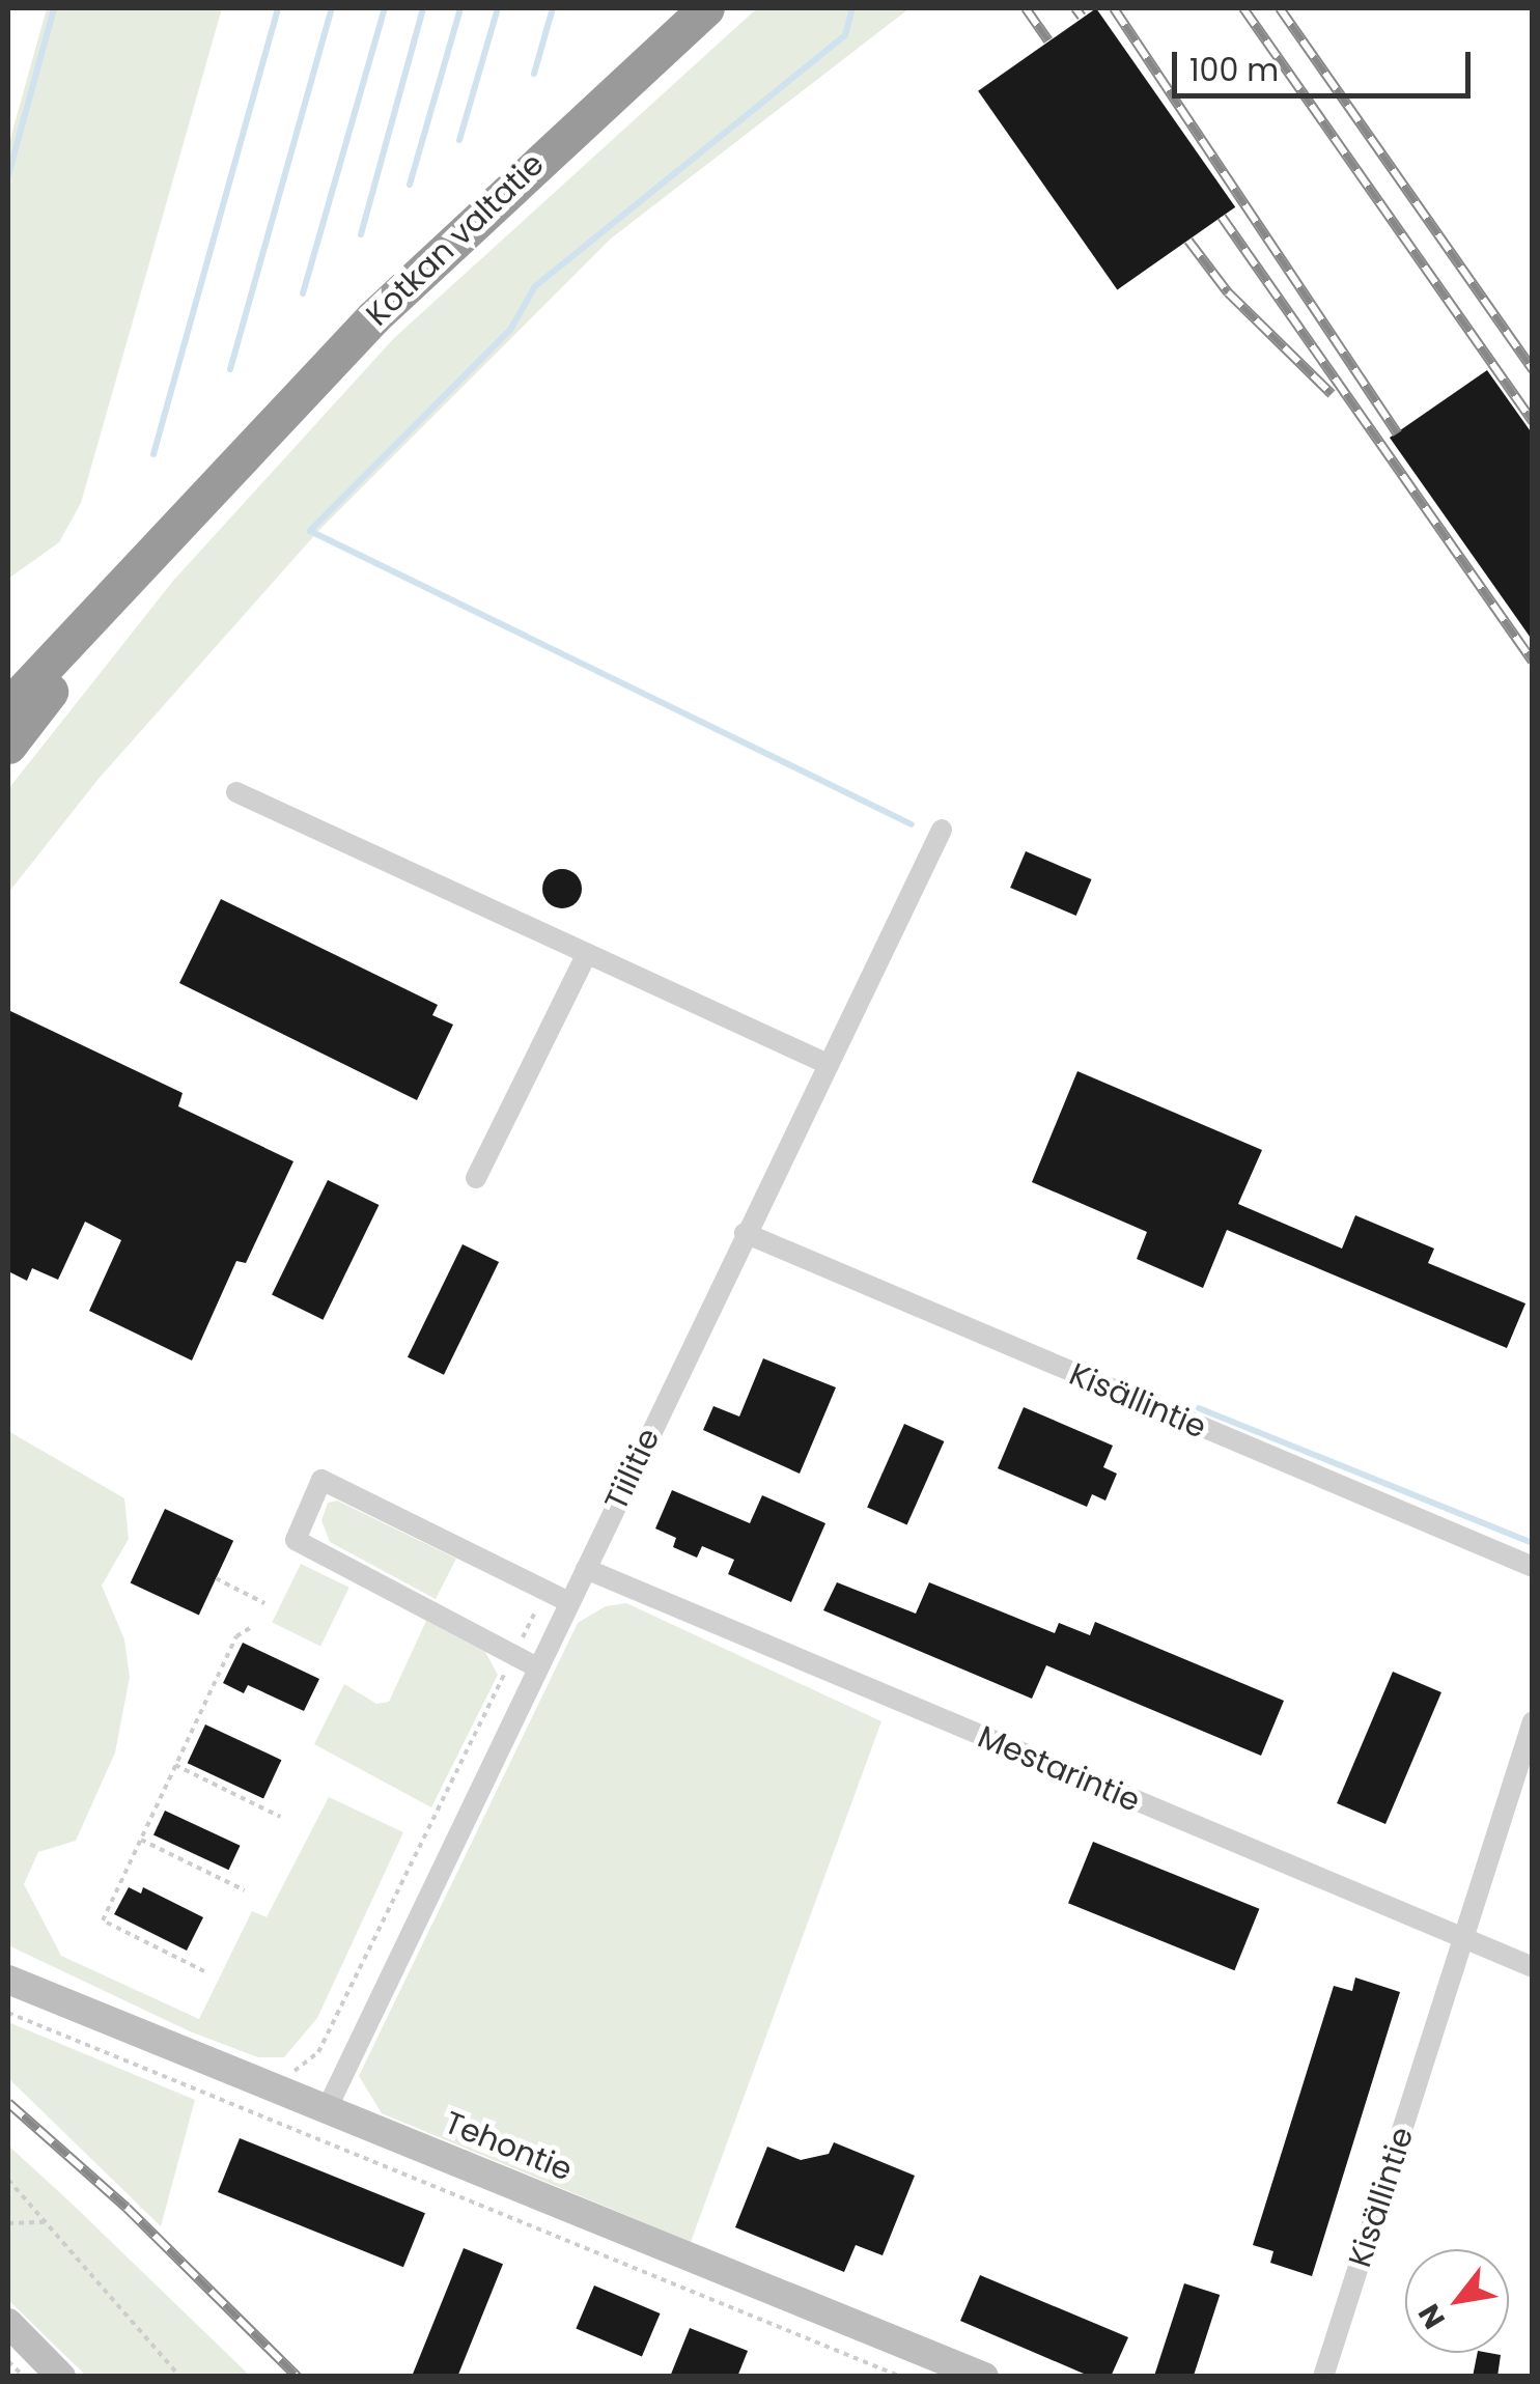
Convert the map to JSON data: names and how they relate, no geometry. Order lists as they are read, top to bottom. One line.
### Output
{"streets":{"highway":["Kotkan valtatie"],"street":["Kisällintie","Tiilitie","Mestarintie","Tehontie"]},"crossings":[["Kisällintie","Tiilitie"],["Kisällintie","Mestarintie"],["Tiilitie","Mestarintie"],["Tiilitie","Tehontie"]],"scale_bar":"100 m","north":"bottom left"}
